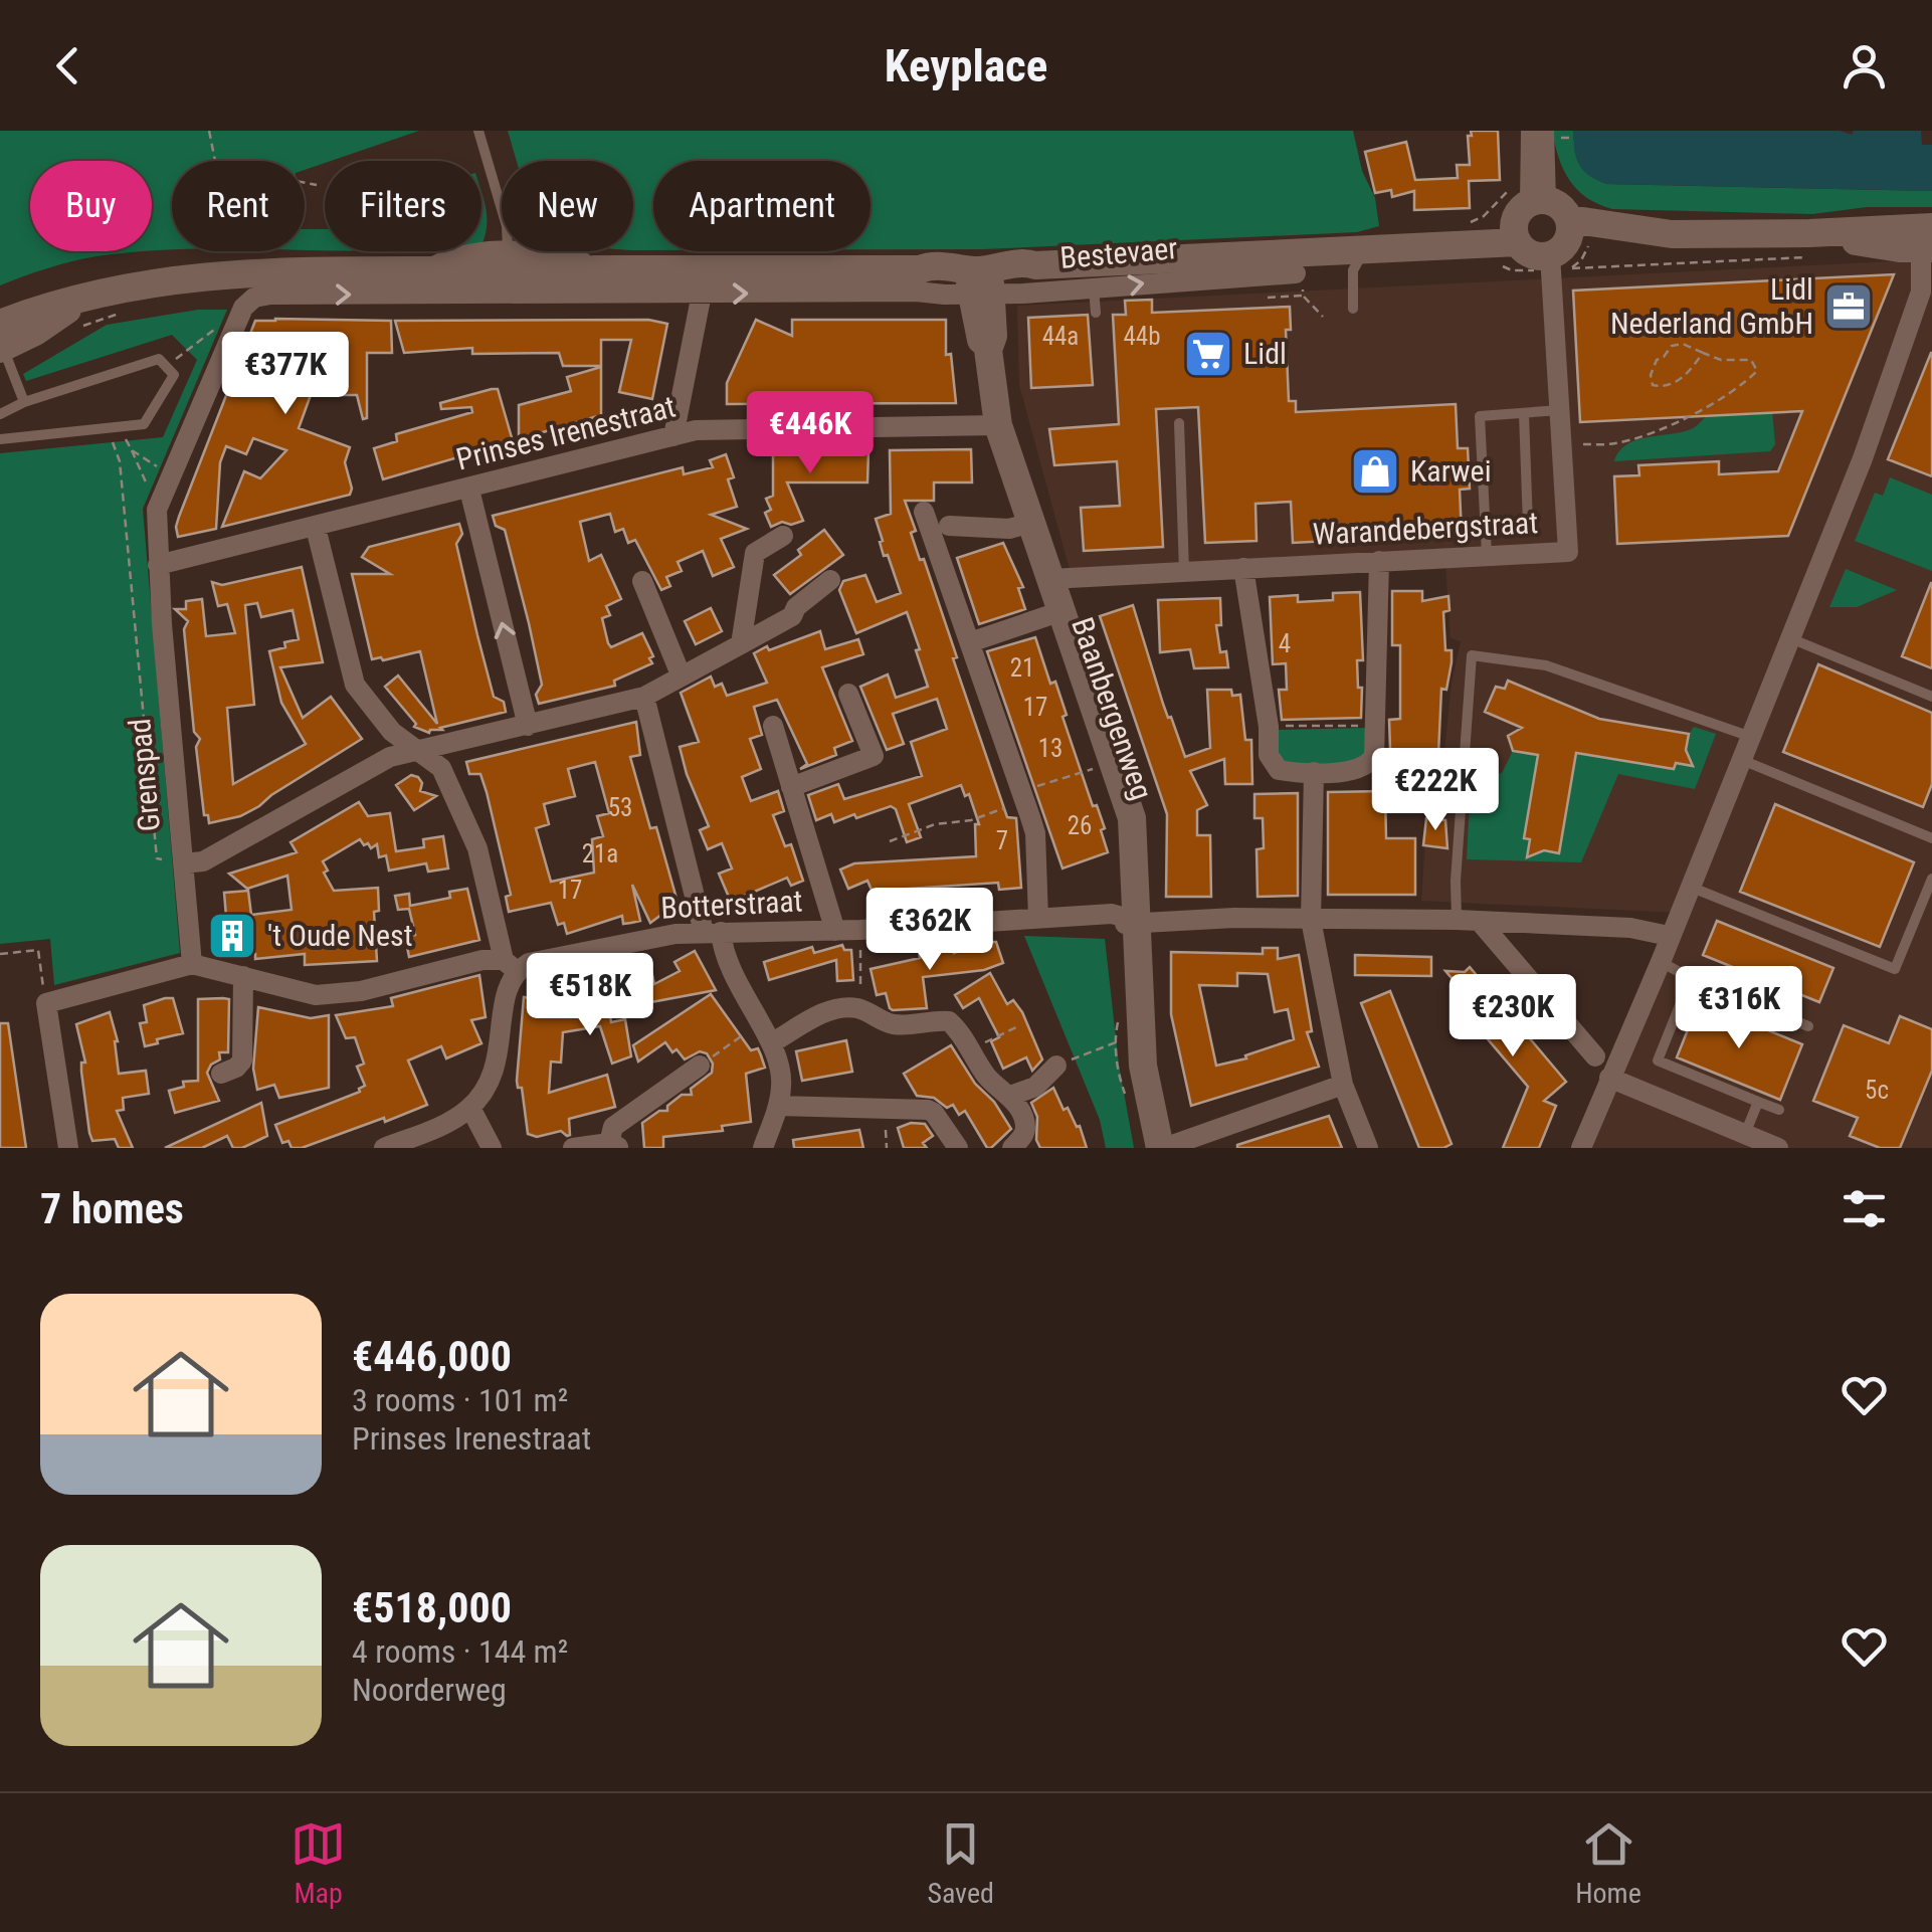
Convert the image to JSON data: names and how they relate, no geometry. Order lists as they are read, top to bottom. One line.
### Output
{"streets":{"main road":["Bestevaer","Baanbergenweg"],"street":["Prinses Irenestraat","Warandebergstraat","Grenspad","Botterstraat"]},"crossings":[["Bestevaer","Baanbergenweg"],["Bestevaer","Grenspad"],["Prinses Irenestraat","Baanbergenweg"],["Prinses Irenestraat","Grenspad"],["Warandebergstraat","Baanbergenweg"],["Baanbergenweg","Botterstraat"],["Grenspad","Botterstraat"]],"places":{"office":["Lidl Nederland GmbH"],"supermarket":["Lidl"],"shop":["Karwei"],"building":["'t Oude Nest"]},"house_numbers":["44a","44b","4","21","17","13","53","26","7","21a","17","5c"],"page":{"header":"Keyplace","chip":["Buy","Rent","Filters","New","Apartment"],"price":["€377K","€446K","€222K","€362K","€518K","€316K","€230K"],"heading":"7 homes","list":[{"name":"€446,000","note":"3 rooms · 101 m² · Prinses Irenestraat"},{"name":"€518,000","note":"4 rooms · 144 m² · Noorderweg"}],"tabs":["Map","Saved","Home"]}}
